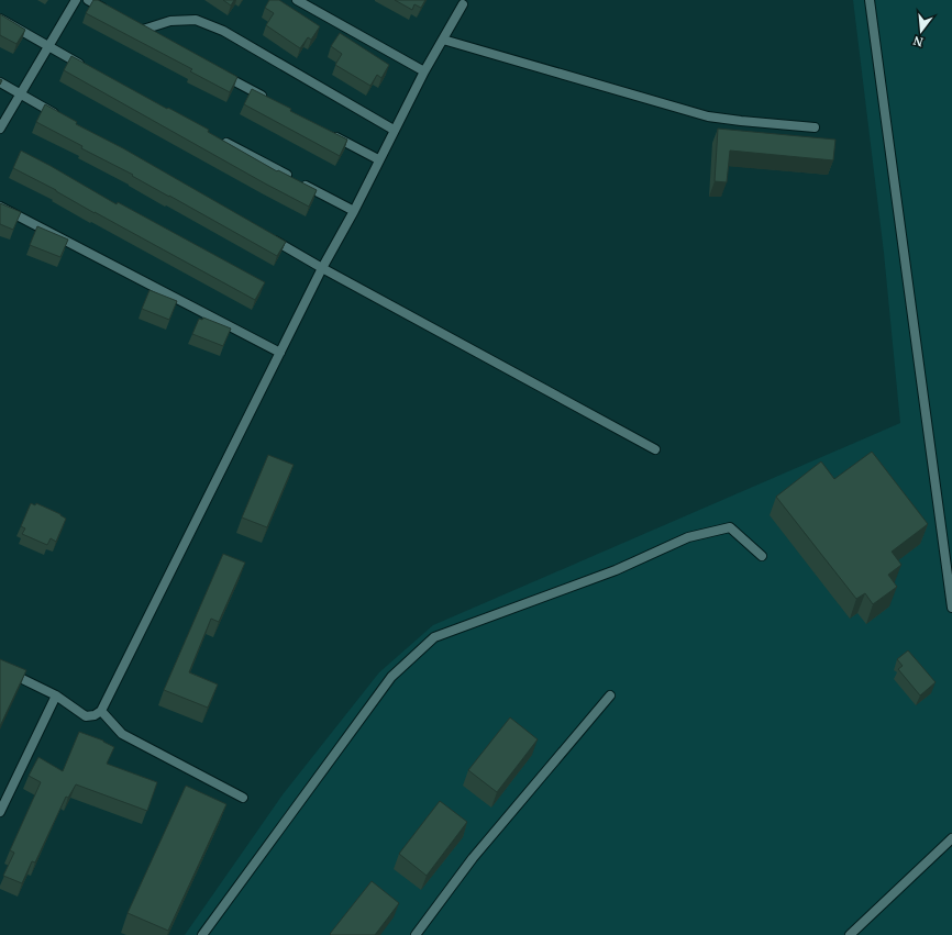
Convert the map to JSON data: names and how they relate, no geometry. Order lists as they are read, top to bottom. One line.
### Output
{"north":"bottom"}
